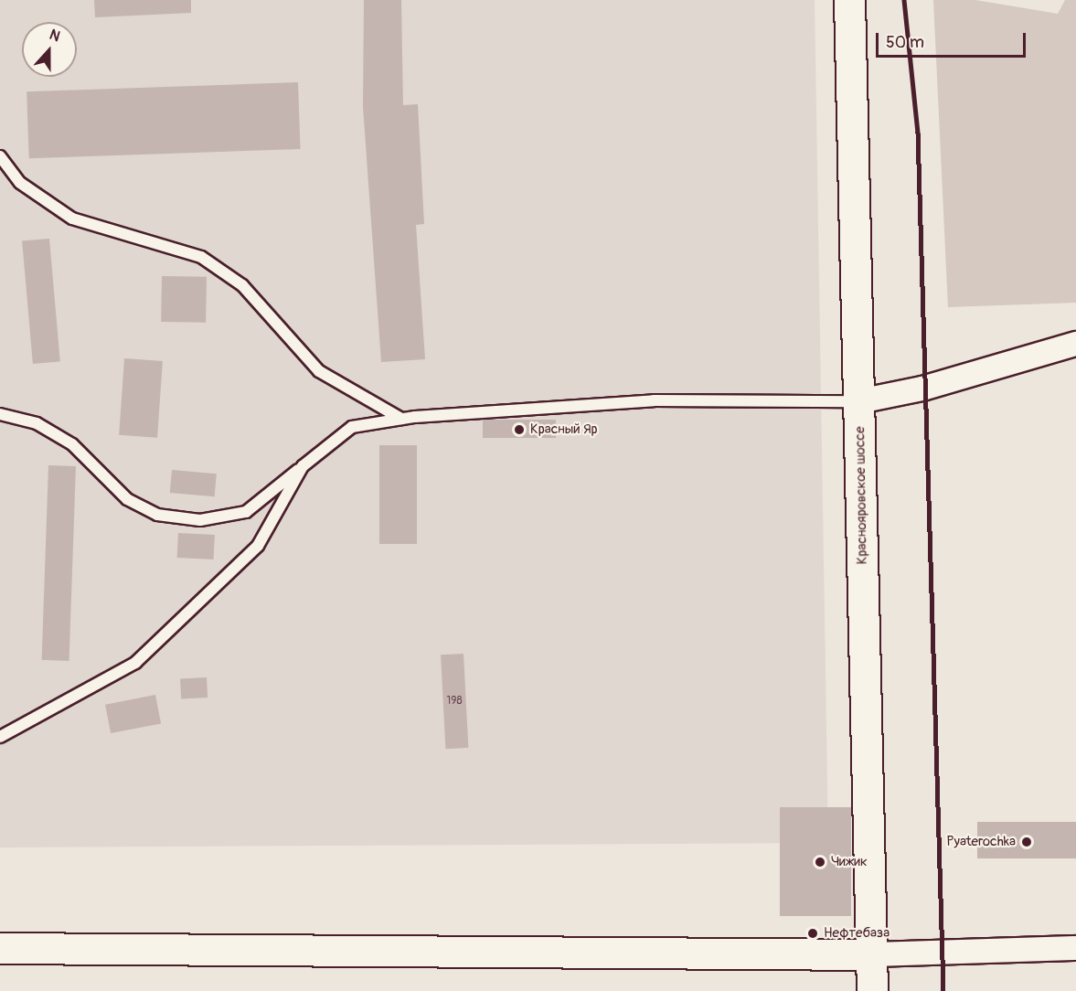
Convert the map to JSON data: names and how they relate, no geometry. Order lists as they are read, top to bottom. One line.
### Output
{"streets":{"street":["Краснояровское шоссе"]},"places":["Красный Яр","Pyaterochka","Чижик","Нефтебаза"],"house_numbers":["198"],"scale_bar":"50 m","north":"top"}
